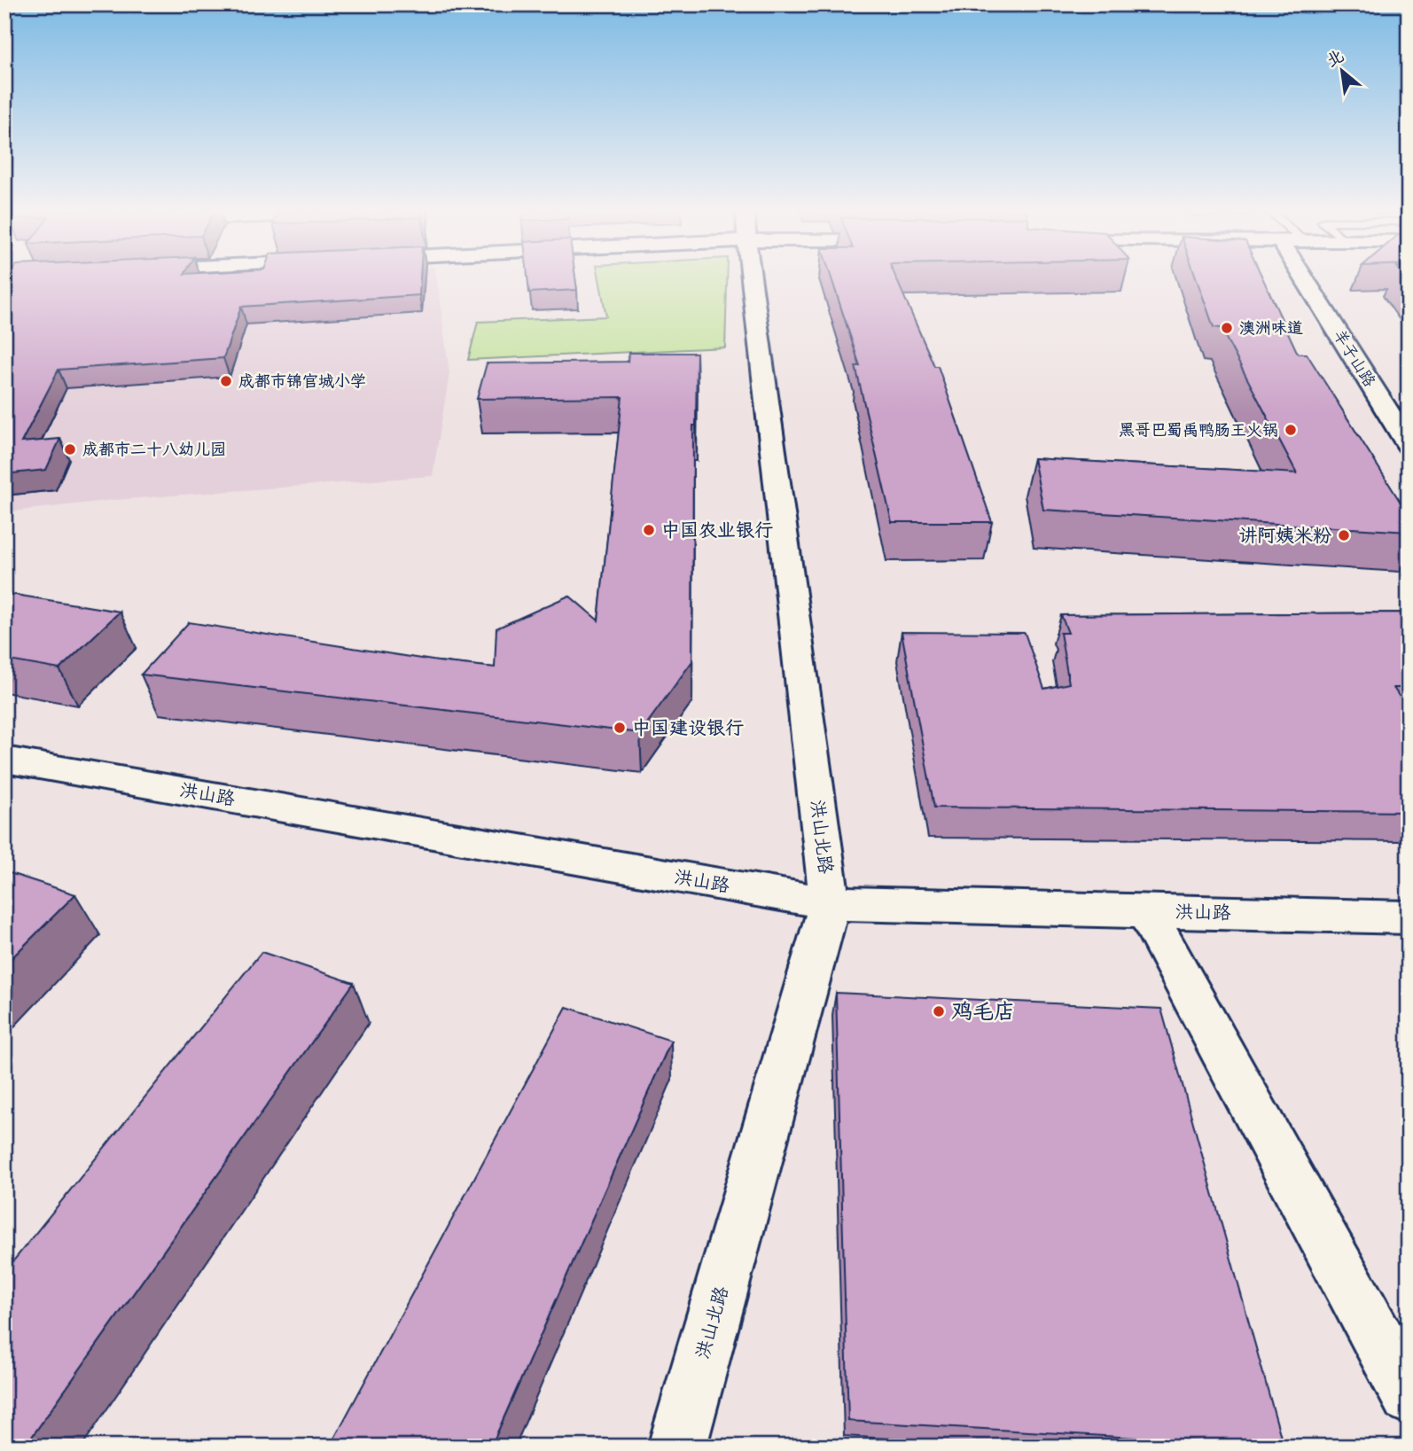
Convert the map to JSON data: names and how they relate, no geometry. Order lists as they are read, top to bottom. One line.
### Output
{"streets":{"street":["羊子山路","洪山路","洪山北路"]},"crossings":[["洪山路","洪山北路"]],"places":["澳洲味道","成都市锦官城小学","黑哥巴蜀禹鸭肠王火锅","成都市二十八幼儿园","中国农业银行","讲阿姨米粉","中国建设银行","鸡毛店"],"north":"top left"}
